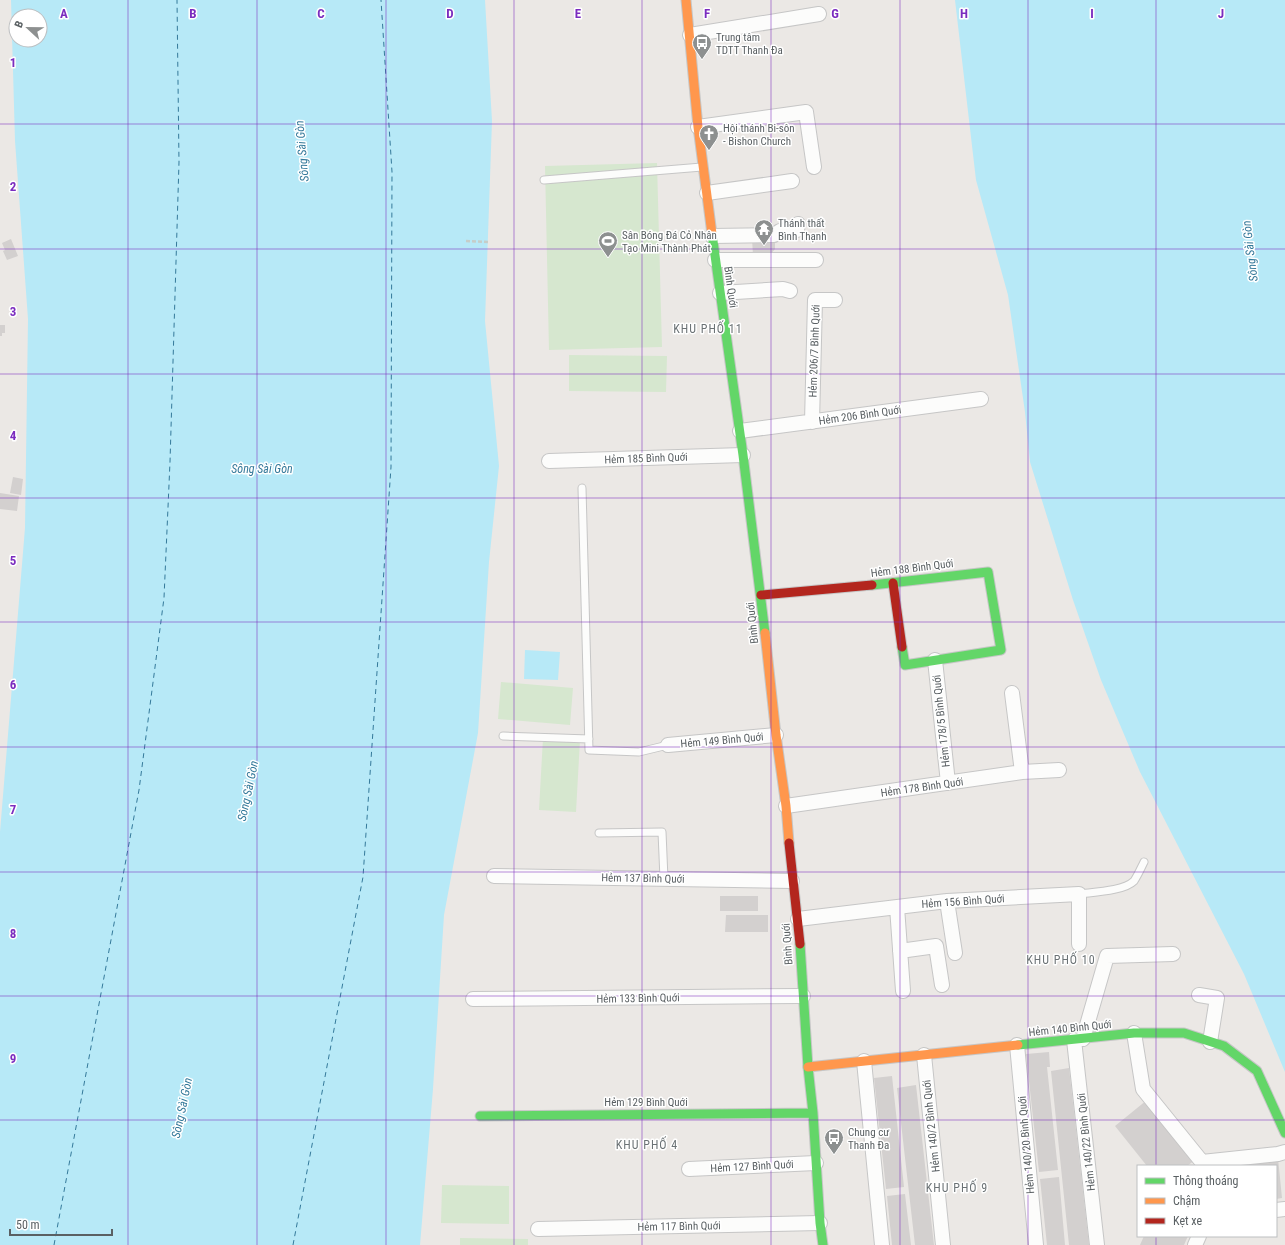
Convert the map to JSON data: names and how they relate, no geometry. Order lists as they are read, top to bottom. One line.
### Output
{"streets":{"street":["Bình Quới","Hẻm 206/7 Bình Quới","Hẻm 206 Bình Quới","Hẻm 185 Bình Quới","Hẻm 188 Bình Quới","Hẻm 178/5 Bình Quới","Hẻm 149 Bình Quới","Hẻm 178 Bình Quới","Hẻm 137 Bình Quới","Hẻm 156 Bình Quới","Hẻm 133 Bình Quới","Hẻm 140 Bình Quới","Hẻm 129 Bình Quới","Hẻm 140/2 Bình Quới","Hẻm 140/22 Bình Quới","Hẻm 140/20 Bình Quới","Hẻm 127 Bình Quới","Hẻm 117 Bình Quới"]},"crossings":[["Bình Quới","Hẻm 206 Bình Quới"],["Bình Quới","Hẻm 185 Bình Quới"],["Bình Quới","Hẻm 188 Bình Quới"],["Bình Quới","Hẻm 149 Bình Quới"],["Bình Quới","Hẻm 178 Bình Quới"],["Bình Quới","Hẻm 137 Bình Quới"],["Bình Quới","Hẻm 156 Bình Quới"],["Bình Quới","Hẻm 133 Bình Quới"],["Bình Quới","Hẻm 140 Bình Quới"],["Bình Quới","Hẻm 129 Bình Quới"],["Bình Quới","Hẻm 127 Bình Quới"],["Bình Quới","Hẻm 117 Bình Quới"],["Hẻm 206/7 Bình Quới","Hẻm 206 Bình Quới"],["Hẻm 188 Bình Quới","Hẻm 178/5 Bình Quới"],["Hẻm 178/5 Bình Quới","Hẻm 178 Bình Quới"],["Hẻm 140 Bình Quới","Hẻm 140/2 Bình Quới"],["Hẻm 140 Bình Quới","Hẻm 140/22 Bình Quới"],["Hẻm 140 Bình Quới","Hẻm 140/20 Bình Quới"]],"districts":["KHU PHỐ 11","KHU PHỐ 10","KHU PHỐ 4","KHU PHỐ 9"],"water":["Sông Sài Gòn"],"places":{"bus stop":["Trung tâm TDTT Thanh Đa","Chung cư Thanh Đa"],"church":["Hội thánh Bi-sôn - Bishon Church"],"temple":["Thánh thất Bình Thạnh"],"sports":["Sân Bóng Đá Cỏ Nhân Tạo Mini Thành Phát"]},"legend":["Thông thoáng","Chậm","Kẹt xe"],"scale_bar":"50 m","north":"left","grid":{"columns":["A","B","C","D","E","F","G","H","I","J"],"rows":["1","2","3","4","5","6","7","8","9"]}}
